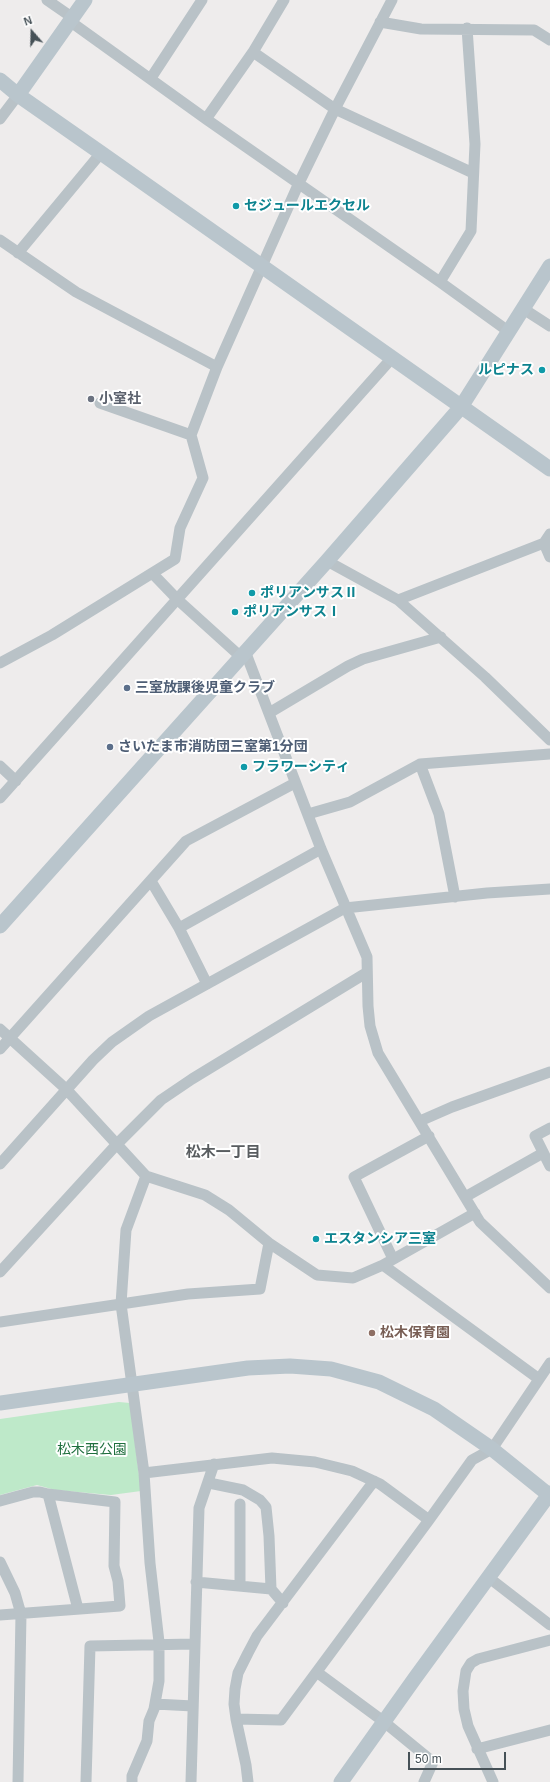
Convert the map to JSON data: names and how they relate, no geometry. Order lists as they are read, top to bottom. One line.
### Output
{"districts":["松木一丁目"],"parks":["松木西公園"],"places":["セジュールエクセル","ルピナス","小室社","ポリアンサスⅡ","ポリアンサスⅠ","三室放課後児童クラブ","さいたま市消防団三室第1分団","フラワーシティ","エスタンシア三室","松木保育園"],"scale_bar":"50 m","north":"top"}
